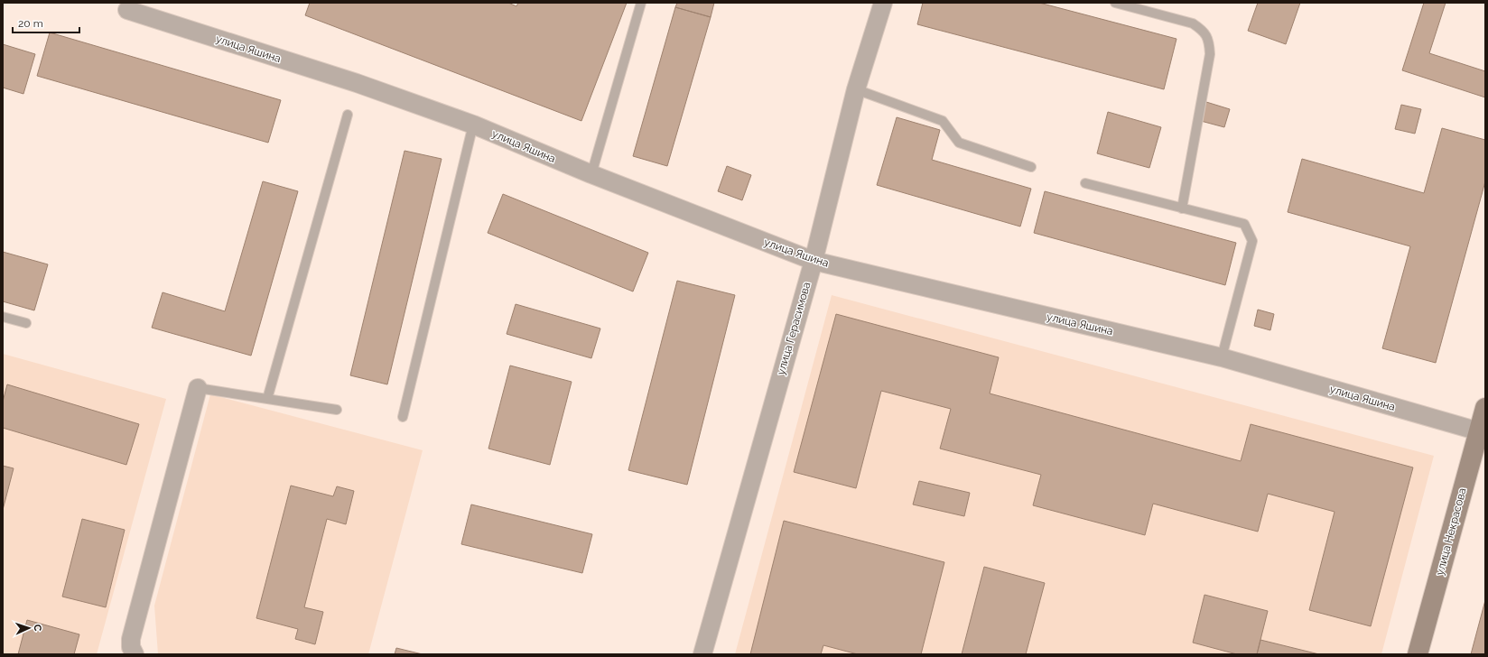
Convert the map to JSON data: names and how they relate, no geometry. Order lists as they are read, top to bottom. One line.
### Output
{"streets":{"street":["улица Яшина","улица Герасимова","улица Некрасова"]},"crossings":[["улица Яшина","улица Герасимова"],["улица Яшина","улица Некрасова"]],"scale_bar":"20 m","north":"right"}
